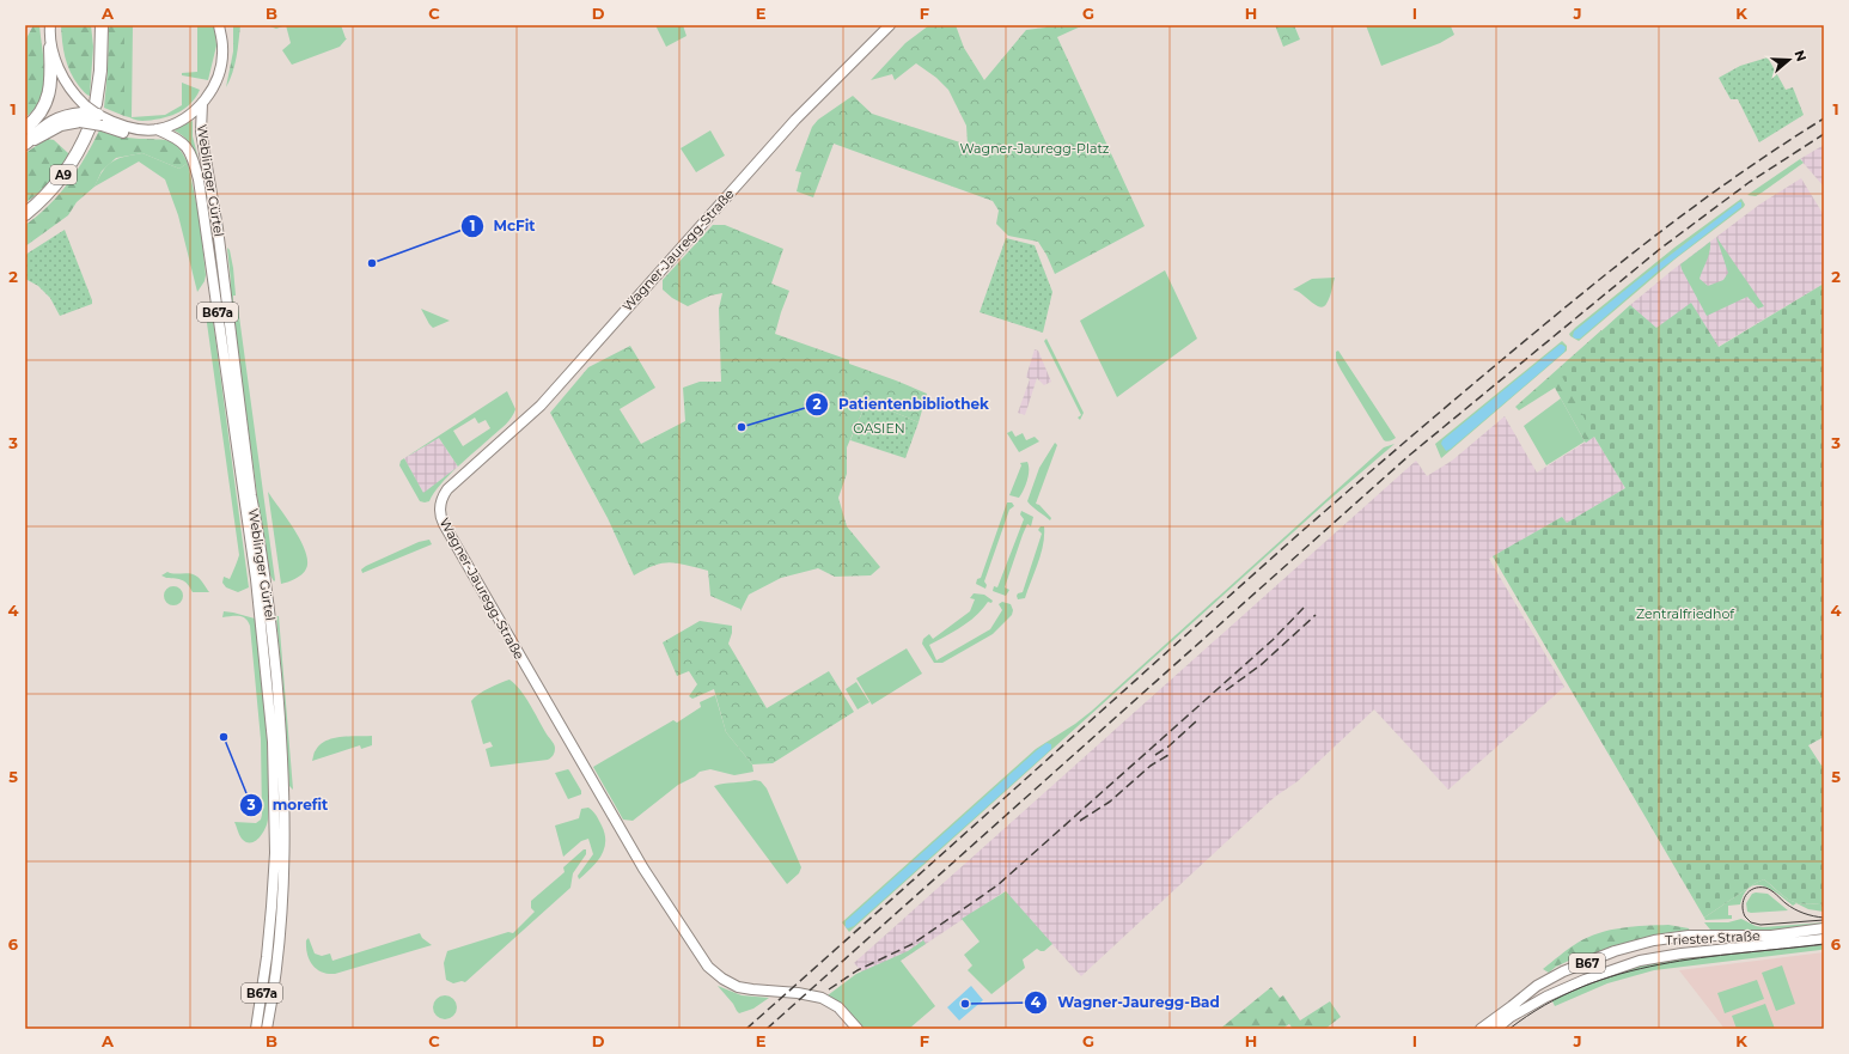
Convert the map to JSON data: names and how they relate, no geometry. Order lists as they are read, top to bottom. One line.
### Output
{"streets":{"highway":["A9"],"main road":["Weblinger Gürtel","Wagner-Jauregg-Straße","B67a","Triester Straße","B67"]},"parks":["Wagner-Jauregg-Platz","OASIEN","Zentralfriedhof"],"places":["McFit","Patientenbibliothek","morefit","Wagner-Jauregg-Bad"],"north":"right","grid":{"columns":["A","B","C","D","E","F","G","H","I","J","K"],"rows":["1","2","3","4","5","6"]}}
